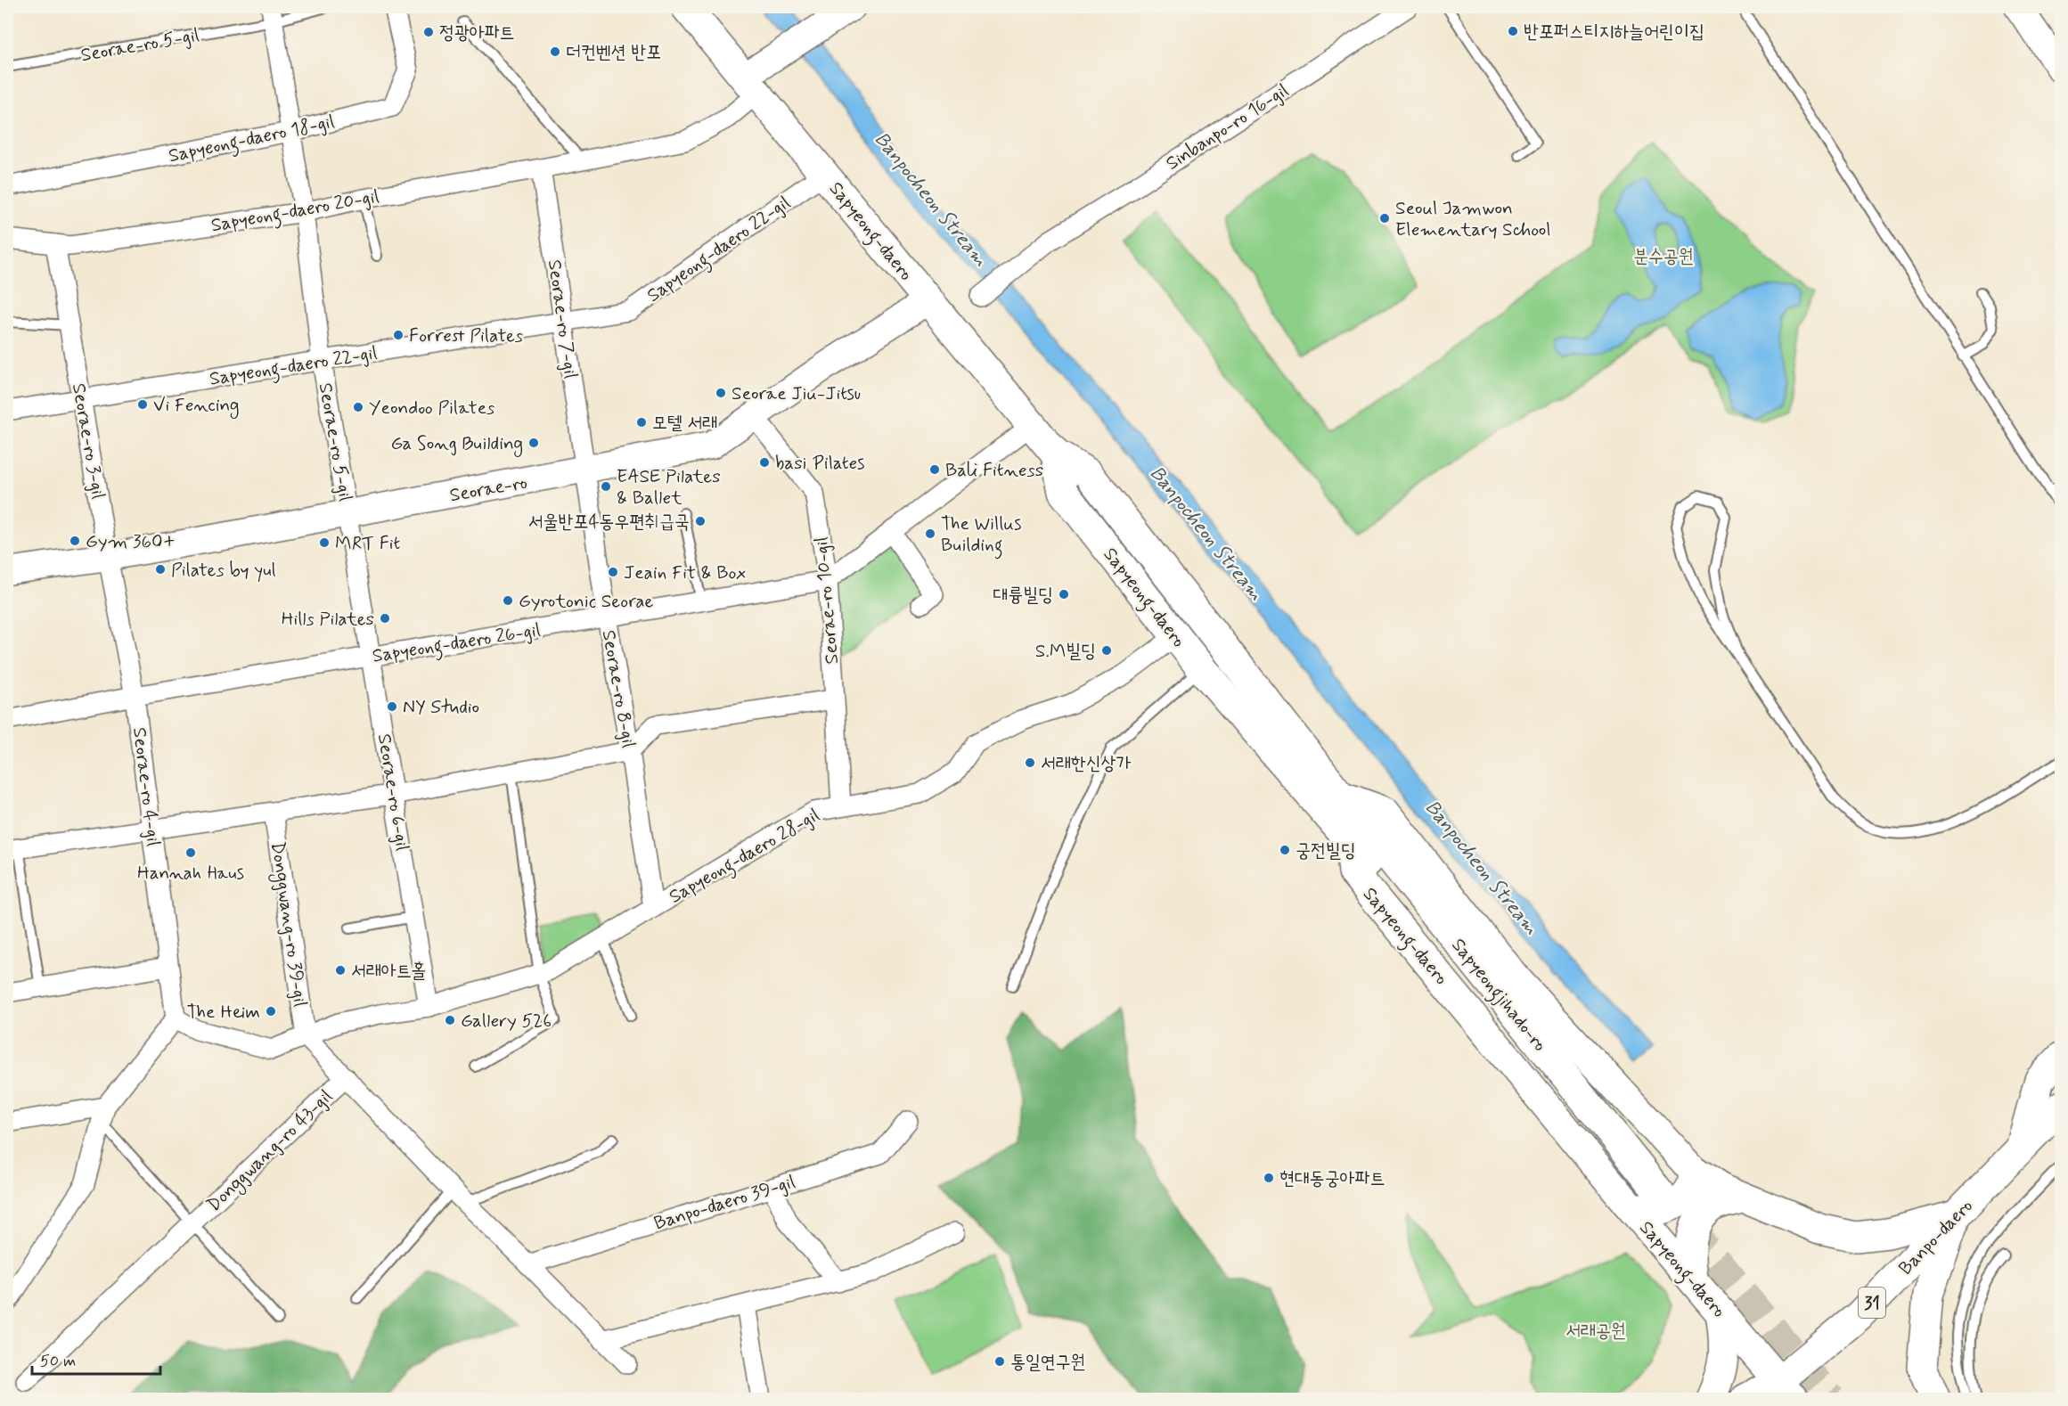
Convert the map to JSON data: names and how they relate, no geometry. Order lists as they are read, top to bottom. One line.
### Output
{"streets":{"main road":["Sapyeong-daero","Sapyeongjihado-ro","Banpo-daero","31"],"street":["Seorae-ro 5-gil","Sinbanpo-ro 16-gil","Sapyeong-daero 18-gil","Sapyeong-daero 20-gil","Sapyeong-daero 22-gil","Seorae-ro 7-gil","Seorae-ro 3-gil","Seorae-ro","Seorae-ro 10-gil","Sapyeong-daero 26-gil","Seorae-ro 8-gil","Seorae-ro 4-gil","Seorae-ro 6-gil","Sapyeong-daero 28-gil","Donggwang-ro 39-gil","Donggwang-ro 43-gil","Banpo-daero 39-gil"]},"crossings":[["Seorae-ro 5-gil","Sapyeong-daero 18-gil"],["Seorae-ro 5-gil","Sapyeong-daero 20-gil"],["Seorae-ro 5-gil","Sapyeong-daero 22-gil"],["Seorae-ro 5-gil","Seorae-ro"],["Seorae-ro 5-gil","Seorae-ro 6-gil"],["Sapyeong-daero 20-gil","Sapyeong-daero"],["Sapyeong-daero 20-gil","Seorae-ro 7-gil"],["Sapyeong-daero 20-gil","Seorae-ro 3-gil"],["Sapyeong-daero","Sapyeong-daero 22-gil"],["Sapyeong-daero","Seorae-ro"],["Sapyeong-daero","Sapyeong-daero 26-gil"],["Sapyeong-daero","Sapyeong-daero 28-gil"],["Sapyeong-daero","Sapyeongjihado-ro"],["Sapyeong-daero","Banpo-daero"],["Sapyeong-daero 22-gil","Seorae-ro 7-gil"],["Sapyeong-daero 22-gil","Seorae-ro 3-gil"],["Seorae-ro 7-gil","Seorae-ro"],["Seorae-ro 7-gil","Seorae-ro 8-gil"],["Seorae-ro 3-gil","Seorae-ro"],["Seorae-ro 3-gil","Seorae-ro 4-gil"],["Seorae-ro","Seorae-ro 10-gil"],["Seorae-ro","Seorae-ro 8-gil"],["Seorae-ro","Seorae-ro 4-gil"],["Seorae-ro","Seorae-ro 6-gil"],["Seorae-ro 10-gil","Sapyeong-daero 26-gil"],["Seorae-ro 10-gil","Sapyeong-daero 28-gil"],["Sapyeong-daero 26-gil","Seorae-ro 8-gil"],["Sapyeong-daero 26-gil","Seorae-ro 4-gil"],["Sapyeong-daero 26-gil","Seorae-ro 6-gil"],["Seorae-ro 8-gil","Sapyeong-daero 28-gil"],["Seorae-ro 4-gil","Sapyeong-daero 28-gil"],["Seorae-ro 6-gil","Sapyeong-daero 28-gil"],["Sapyeong-daero 28-gil","Donggwang-ro 39-gil"],["Banpo-daero","31"]],"water":["Banpocheon Stream"],"parks":["분수공원","서래공원"],"places":["반포퍼스티지하늘어린이집","정광아파트","더컨벤션 반포","Seoul Jamwon Elementary School","Forrest Pilates","Seorae Jiu-Jitsu","Vi Fencing","Yeondoo Pilates","모텔 서래","Ga Song Building","basi Pilates","Bali Fitness","EASE Pilates & Ballet","서울반포4동우편취급국","The Willus Building","Gym 360+","MRT Fit","Pilates by yul","Jeain Fit & Box","대륭빌딩","Gyrotonic Seorae","Hills Pilates","S.M빌딩","NY Studio","서래한신상가","궁전빌딩","Hannah Haus","서래아트홀","The Heim","Gallery 526","현대동궁아파트","통일연구원"],"scale_bar":"50 m"}
